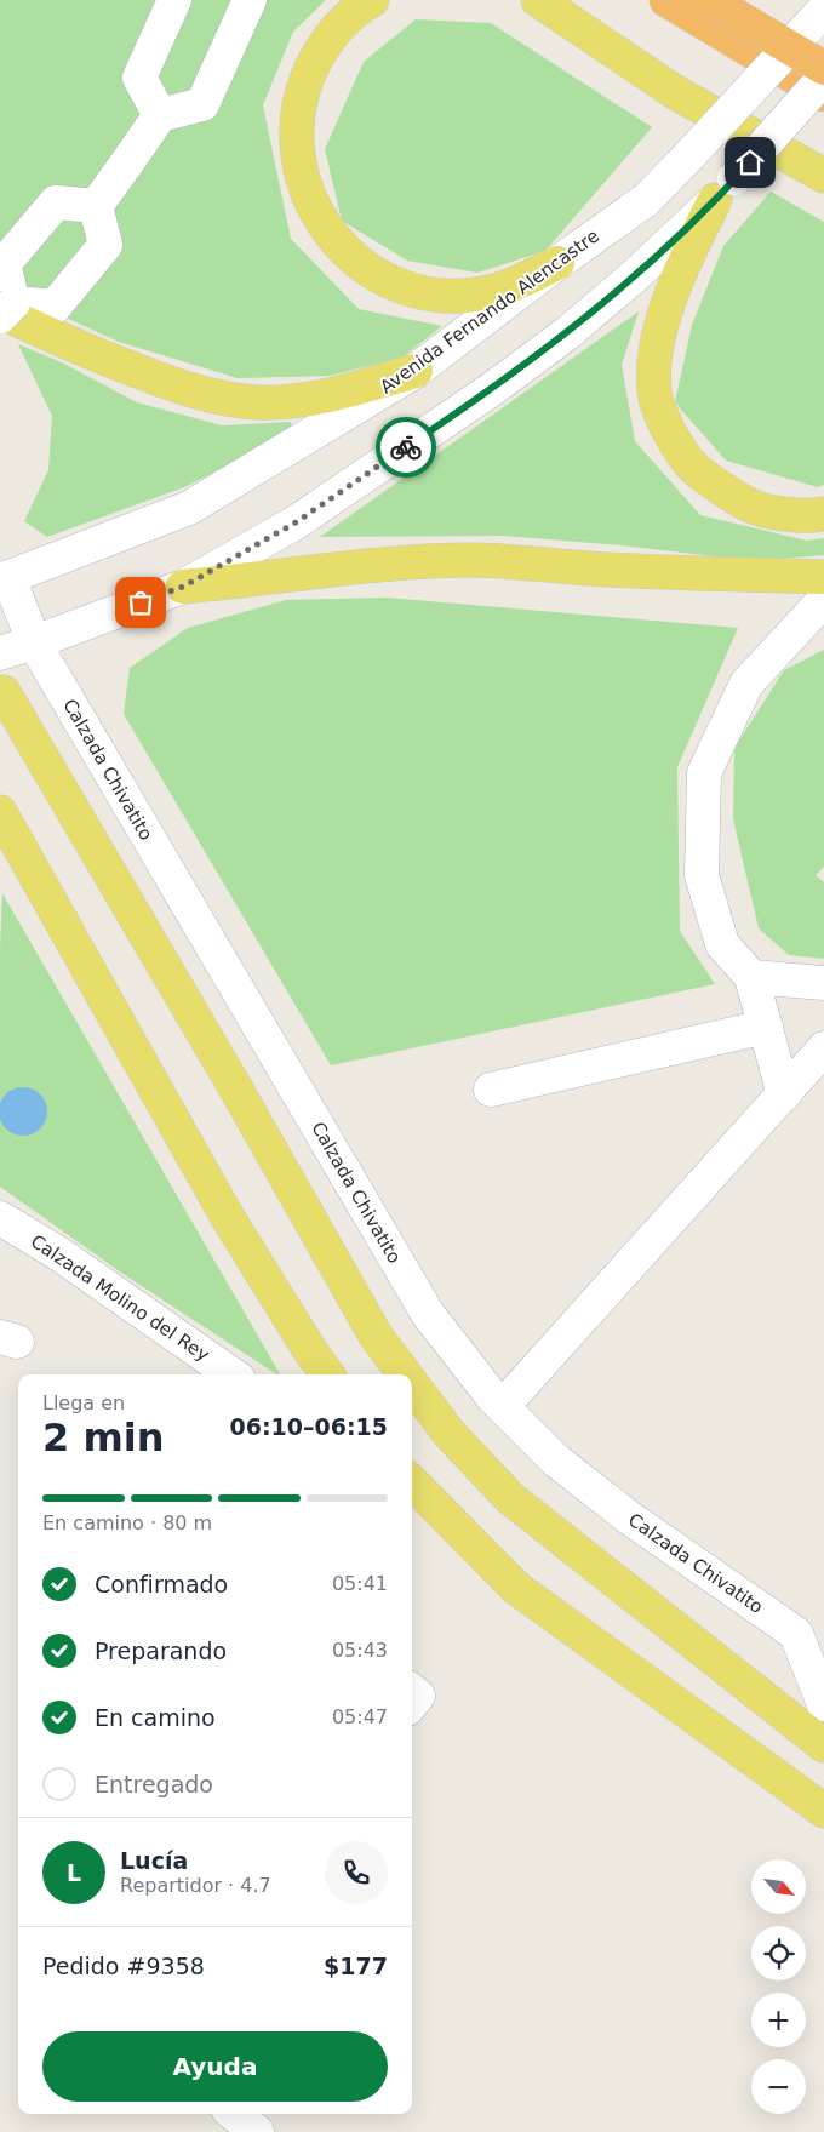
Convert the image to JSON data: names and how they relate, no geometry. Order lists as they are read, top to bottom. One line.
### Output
{"streets":{"street":["Avenida Fernando Alencastre","Calzada Chivatito","Calzada Molino del Rey"]},"crossings":[["Avenida Fernando Alencastre","Calzada Chivatito"]],"north":"bottom right","page":{"heading":["2 min","Llega en","06:10–06:15"],"panel":["Lucía","Repartidor · 4.7","Pedido #9358","$177"],"bar":"En camino · 80 m","list":[["Confirmado","05:41"],["Preparando","05:43"],["En camino","05:47"],"Entregado"],"round":"L","map_buttons":["+","−"],"buttons":"Ayuda"}}
